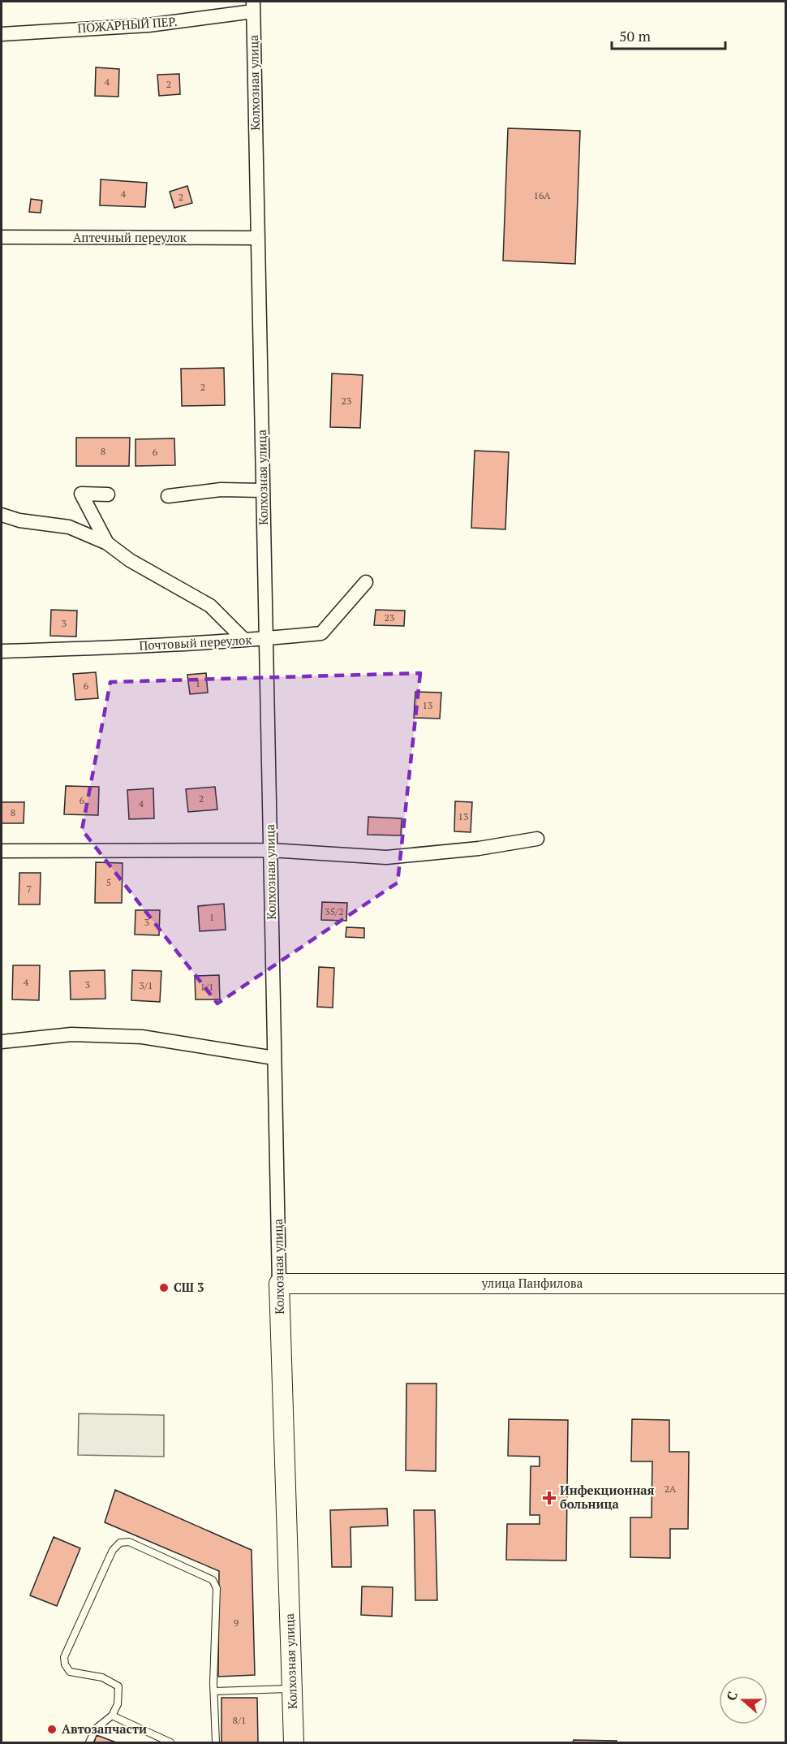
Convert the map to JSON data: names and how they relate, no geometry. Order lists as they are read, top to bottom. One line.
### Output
{"streets":{"street":["ПОЖАРНЫЙ ПЕР.","Колхозная улица","Аптечный переулок","Почтовый переулок","улица Панфилова"]},"crossings":[["ПОЖАРНЫЙ ПЕР.","Колхозная улица"],["Колхозная улица","Аптечный переулок"],["Колхозная улица","Почтовый переулок"],["Колхозная улица","улица Панфилова"]],"places":{"other":["СШ 3","Автозапчасти"],"health":["Инфекционная больница"]},"house_numbers":["4","2","4","16А","2","2","23","8","6","23","3","1","6","13","2","6","4","8","13","5","7","35/2","1","3","4","3","3/1","1/1","2А","9","8/1"],"scale_bar":"50 m","north":"left"}
